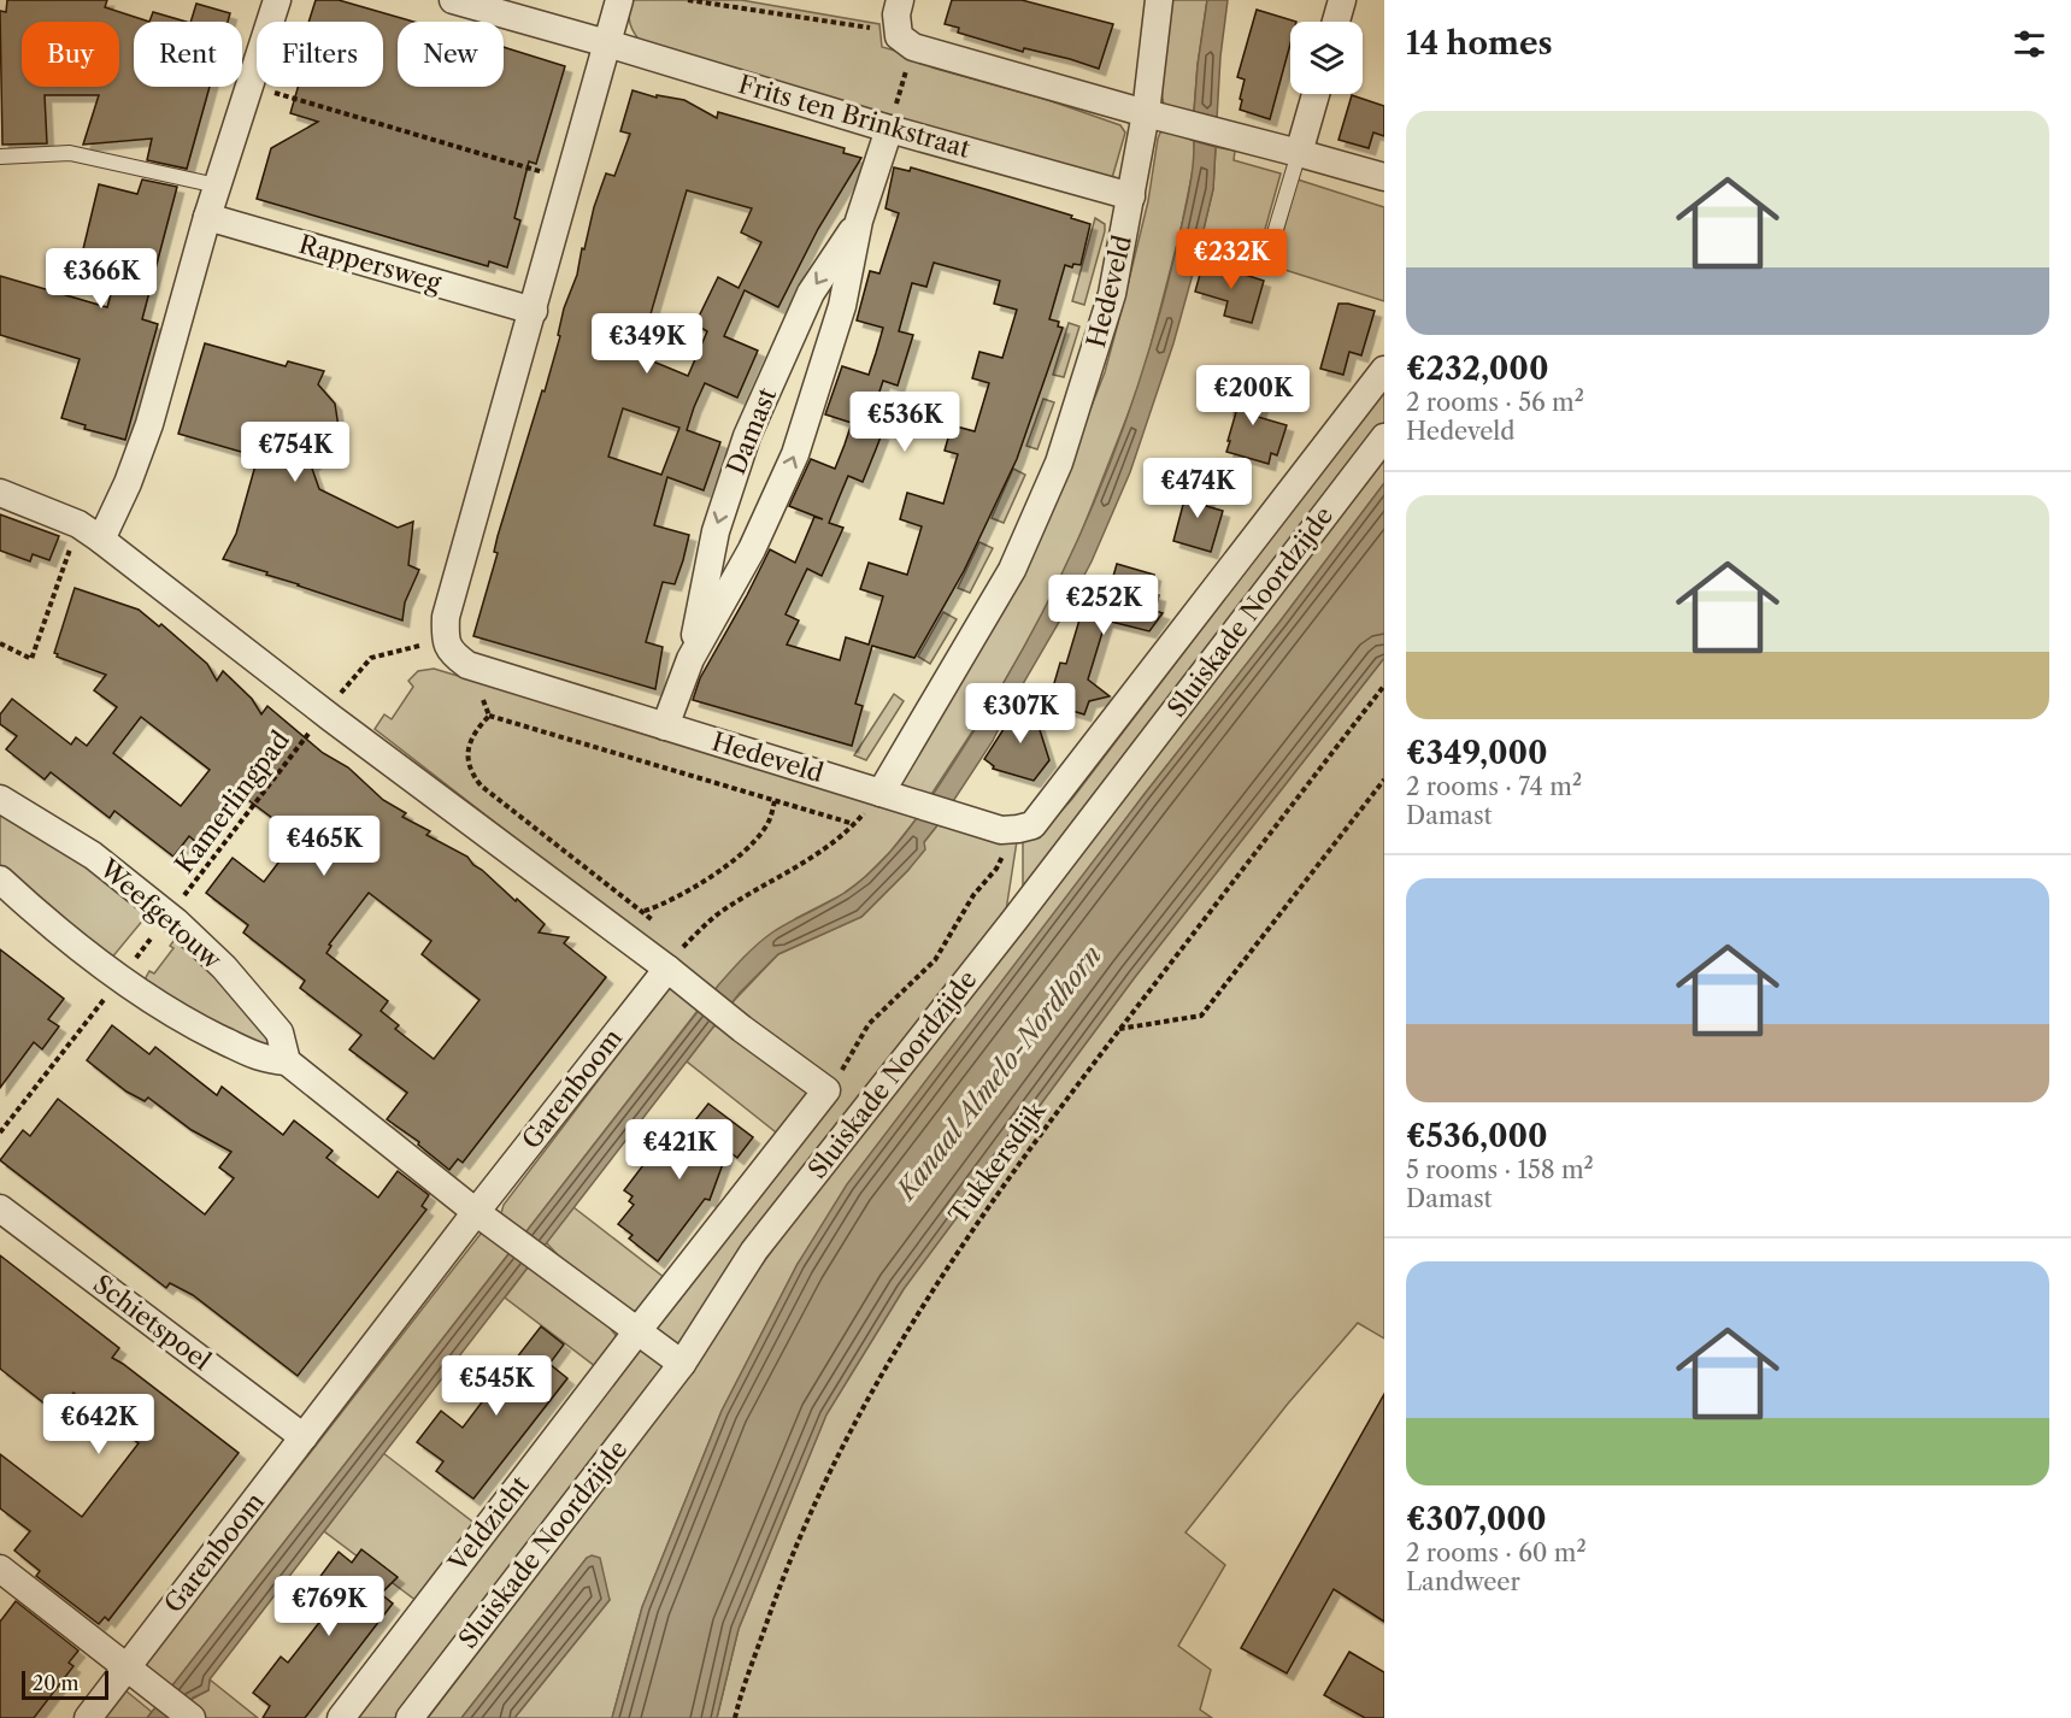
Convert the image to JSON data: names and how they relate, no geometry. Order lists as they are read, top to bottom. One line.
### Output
{"streets":{"street":["Frits ten Brinkstraat","Rappersweg","Hedeveld","Damast","Sluiskade Noordzijde","Weefgetouw","Garenboom","Schietspoel","Veldzicht"],"path":["Kamerlingpad","Tukkersdijk"]},"crossings":[["Frits ten Brinkstraat","Hedeveld"],["Frits ten Brinkstraat","Damast"],["Hedeveld","Damast"],["Hedeveld","Kamerlingpad"],["Kamerlingpad","Weefgetouw"],["Garenboom","Schietspoel"]],"water":["Kanaal Almelo-Nordhorn"],"scale_bar":"20 m","page":{"heading":"14 homes","chip":["Buy","Rent","Filters","New"],"list":[{"name":"€232,000","note":"2 rooms · 56 m² · Hedeveld"},{"name":"€349,000","note":"2 rooms · 74 m² · Damast"},{"name":"€536,000","note":"5 rooms · 158 m² · Damast"},{"name":"€307,000","note":"2 rooms · 60 m² · Landweer"}],"price":["€232K","€366K","€349K","€200K","€536K","€754K","€474K","€252K","€307K","€465K","€421K","€545K","€642K","€769K"],"scale":"20 m"}}
